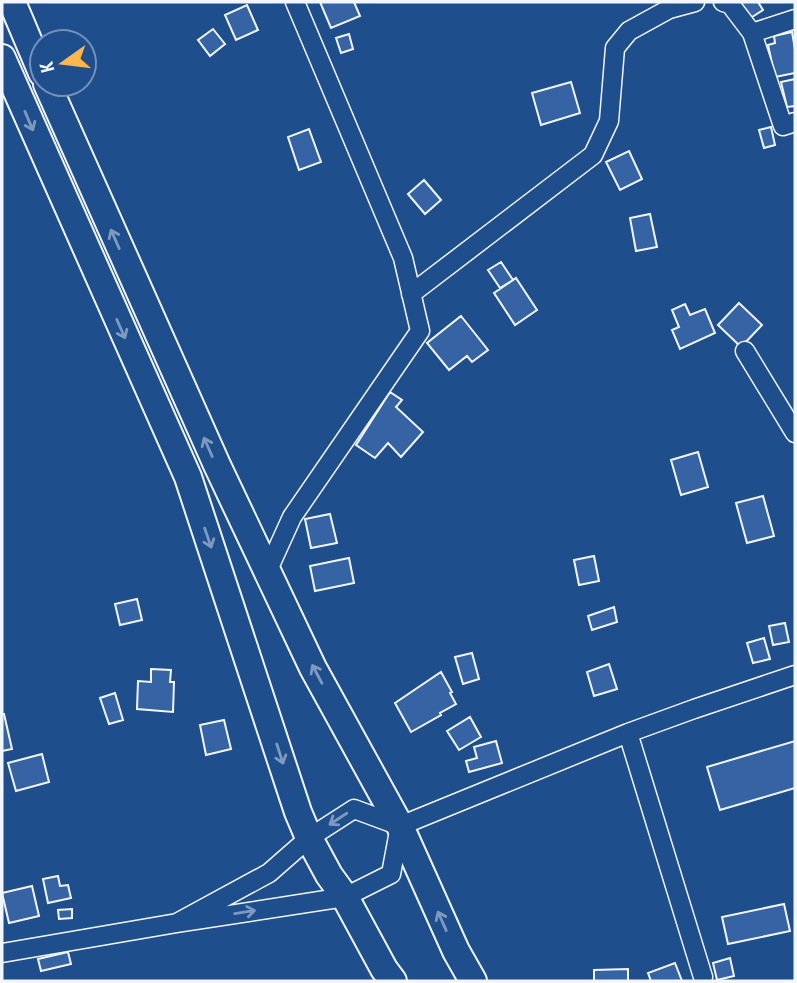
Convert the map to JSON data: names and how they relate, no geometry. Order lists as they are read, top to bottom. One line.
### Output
{"north":"left"}
